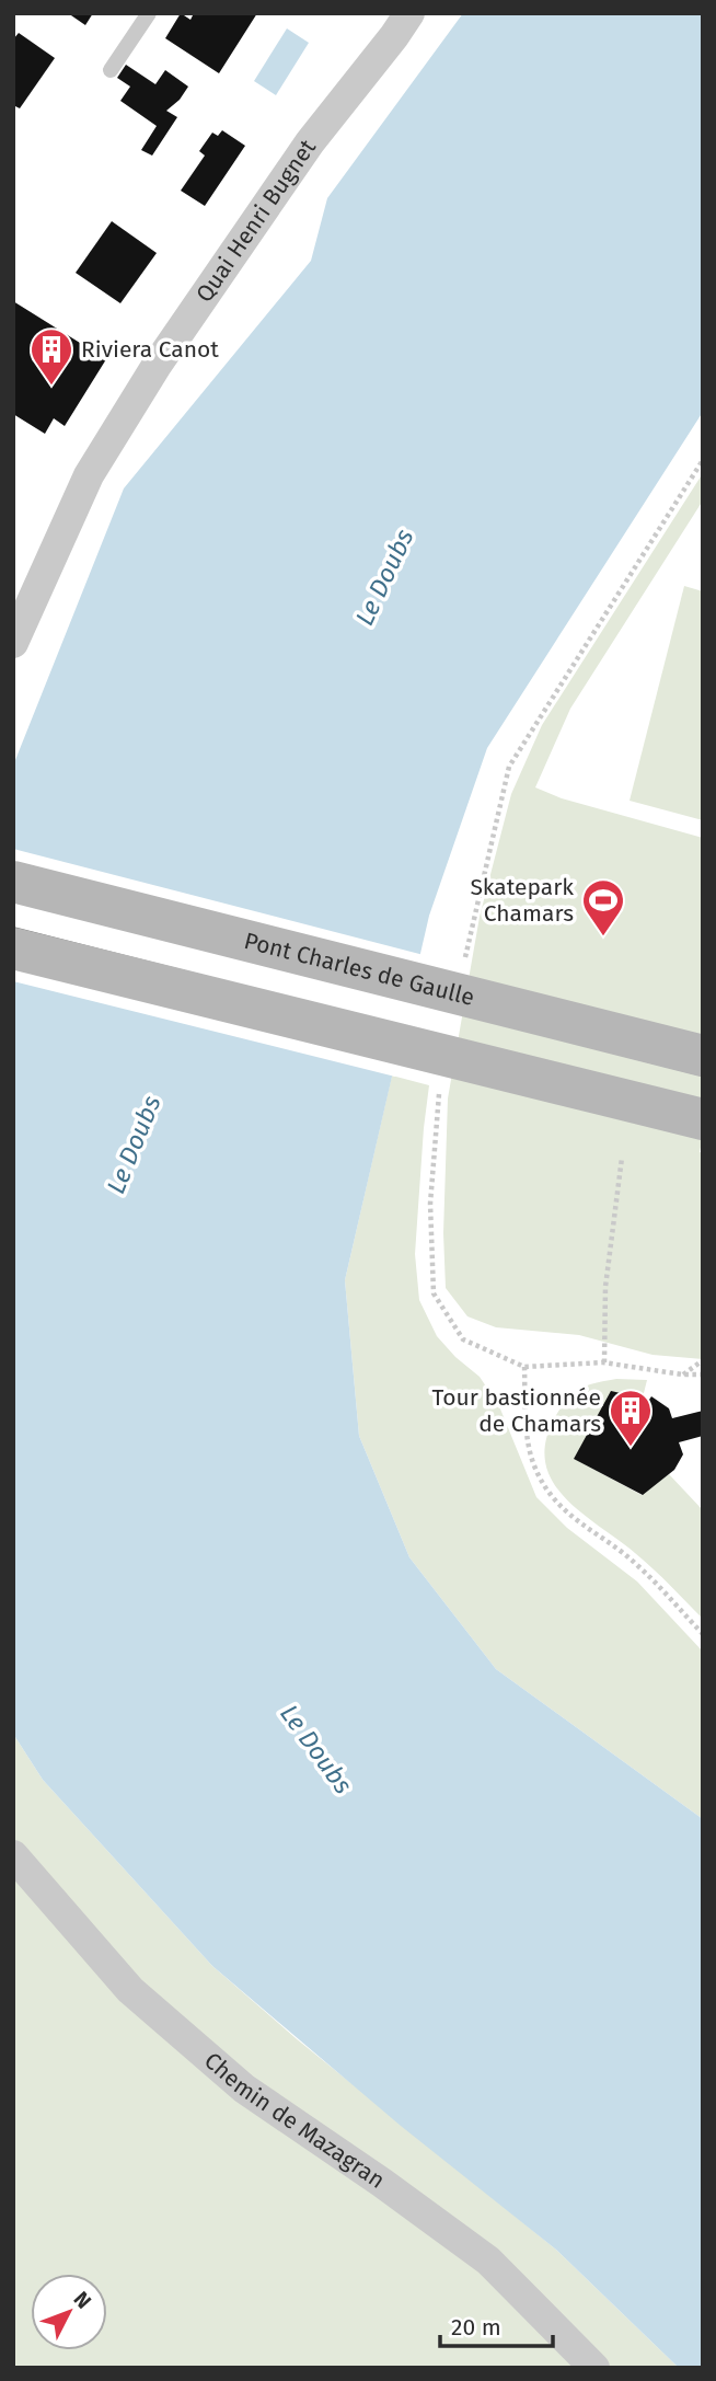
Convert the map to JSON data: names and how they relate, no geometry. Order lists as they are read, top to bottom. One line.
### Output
{"streets":{"main road":["Pont Charles de Gaulle"],"street":["Quai Henri Bugnet","Chemin de Mazagran"]},"water":["Le Doubs"],"places":{"building":["Riviera Canot","Tour bastionnée de Chamars"],"sports":["Skatepark Chamars"]},"scale_bar":"20 m","north":"top right"}
